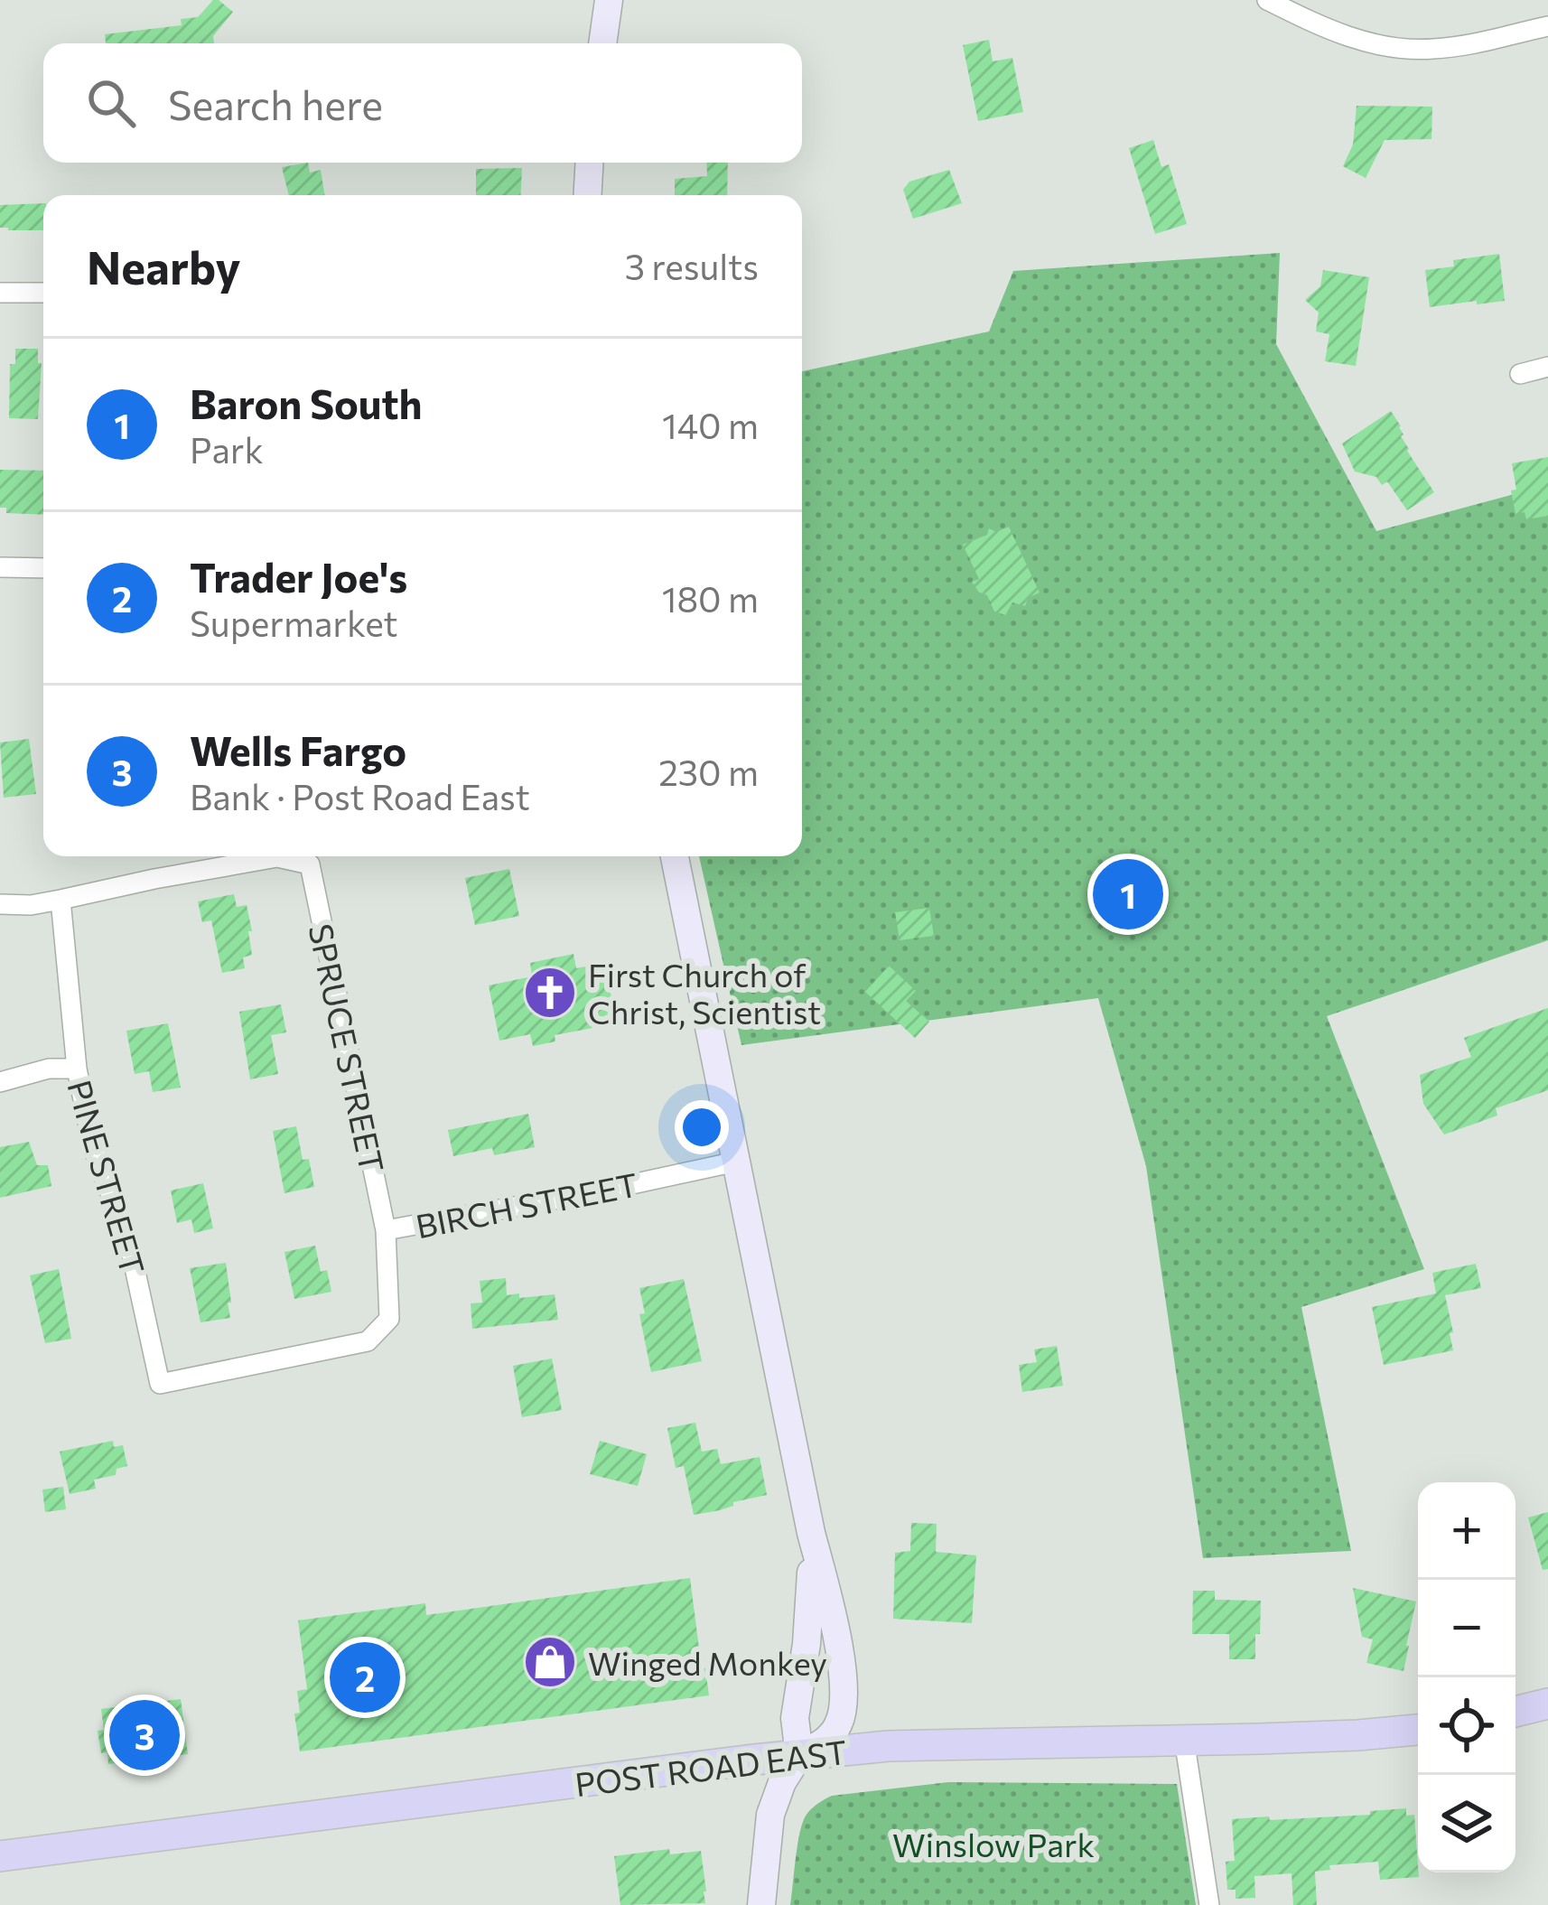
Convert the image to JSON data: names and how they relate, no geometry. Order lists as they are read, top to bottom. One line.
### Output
{"streets":{"main road":["POST ROAD EAST"],"street":["SPRUCE STREET","PINE STREET","BIRCH STREET"]},"crossings":[["SPRUCE STREET","PINE STREET"],["SPRUCE STREET","BIRCH STREET"],["PINE STREET","BIRCH STREET"]],"parks":["Winslow Park"],"places":{"church":["First Church of Christ, Scientist"],"shop":["Winged Monkey"]},"page":{"search":"Search here","heading":["Nearby","3 results"],"list":[{"mark":"1","name":"Baron South","note":"Park","value":"140 m"},{"mark":"2","name":"Trader Joe's","note":"Supermarket","value":"180 m"},{"mark":"3","name":"Wells Fargo","note":"Bank · Post Road East","value":"230 m"}],"pins":["1","2","3"],"map_buttons":["+","−"]}}
